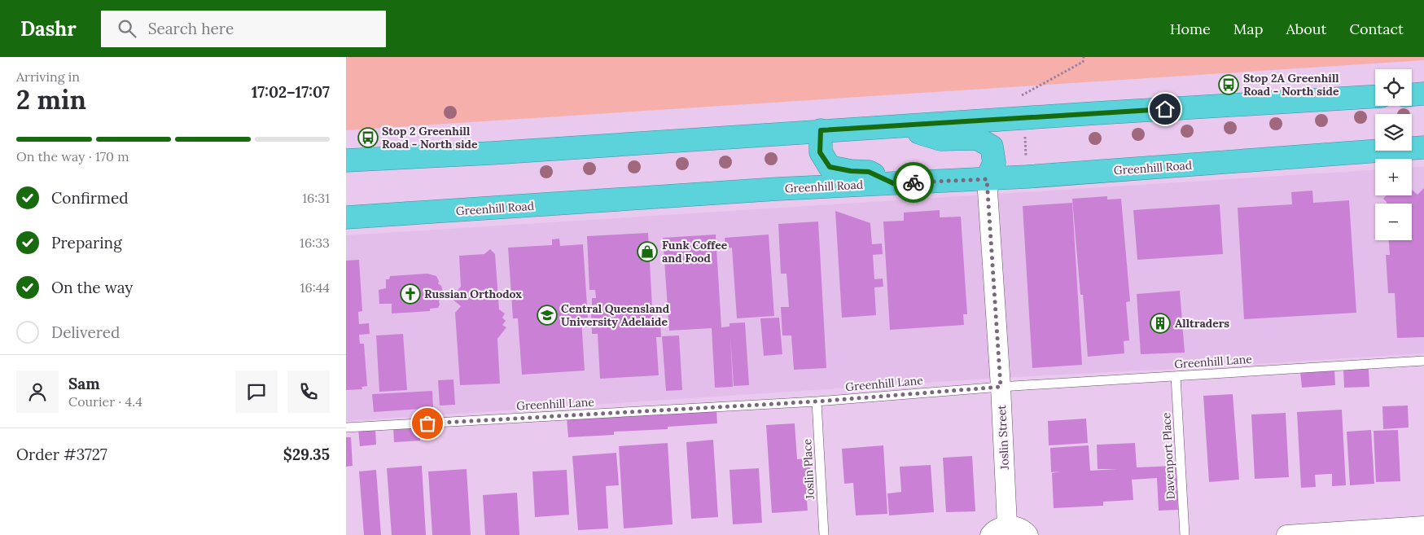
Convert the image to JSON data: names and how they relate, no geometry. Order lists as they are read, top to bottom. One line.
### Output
{"streets":{"highway":["Greenhill Road"],"street":["Joslin Street"],"lane":["Greenhill Lane","Davenport Place","Joslin Place"]},"crossings":[["Greenhill Road","Joslin Street"],["Greenhill Lane","Joslin Street"],["Greenhill Lane","Davenport Place"],["Greenhill Lane","Joslin Place"]],"places":{"bus stop":["Stop 2A Greenhill Road - North side","Stop 2 Greenhill Road - North side"],"shop":["Funk Coffee and Food"],"church":["Russian Orthodox"],"school or university":["Central Queensland University Adelaide"],"building":["Alltraders"]},"page":{"header":"Dashr","search":"Search here","nav":["Home","Map","About","Contact"],"heading":["2 min","Arriving in","17:02–17:07"],"panel":["Sam","Courier · 4.4","Order #3727","$29.35"],"map_buttons":["+","−"],"bar":"On the way · 170 m","list":[["Confirmed","16:31"],["Preparing","16:33"],["On the way","16:44"],"Delivered"]}}
